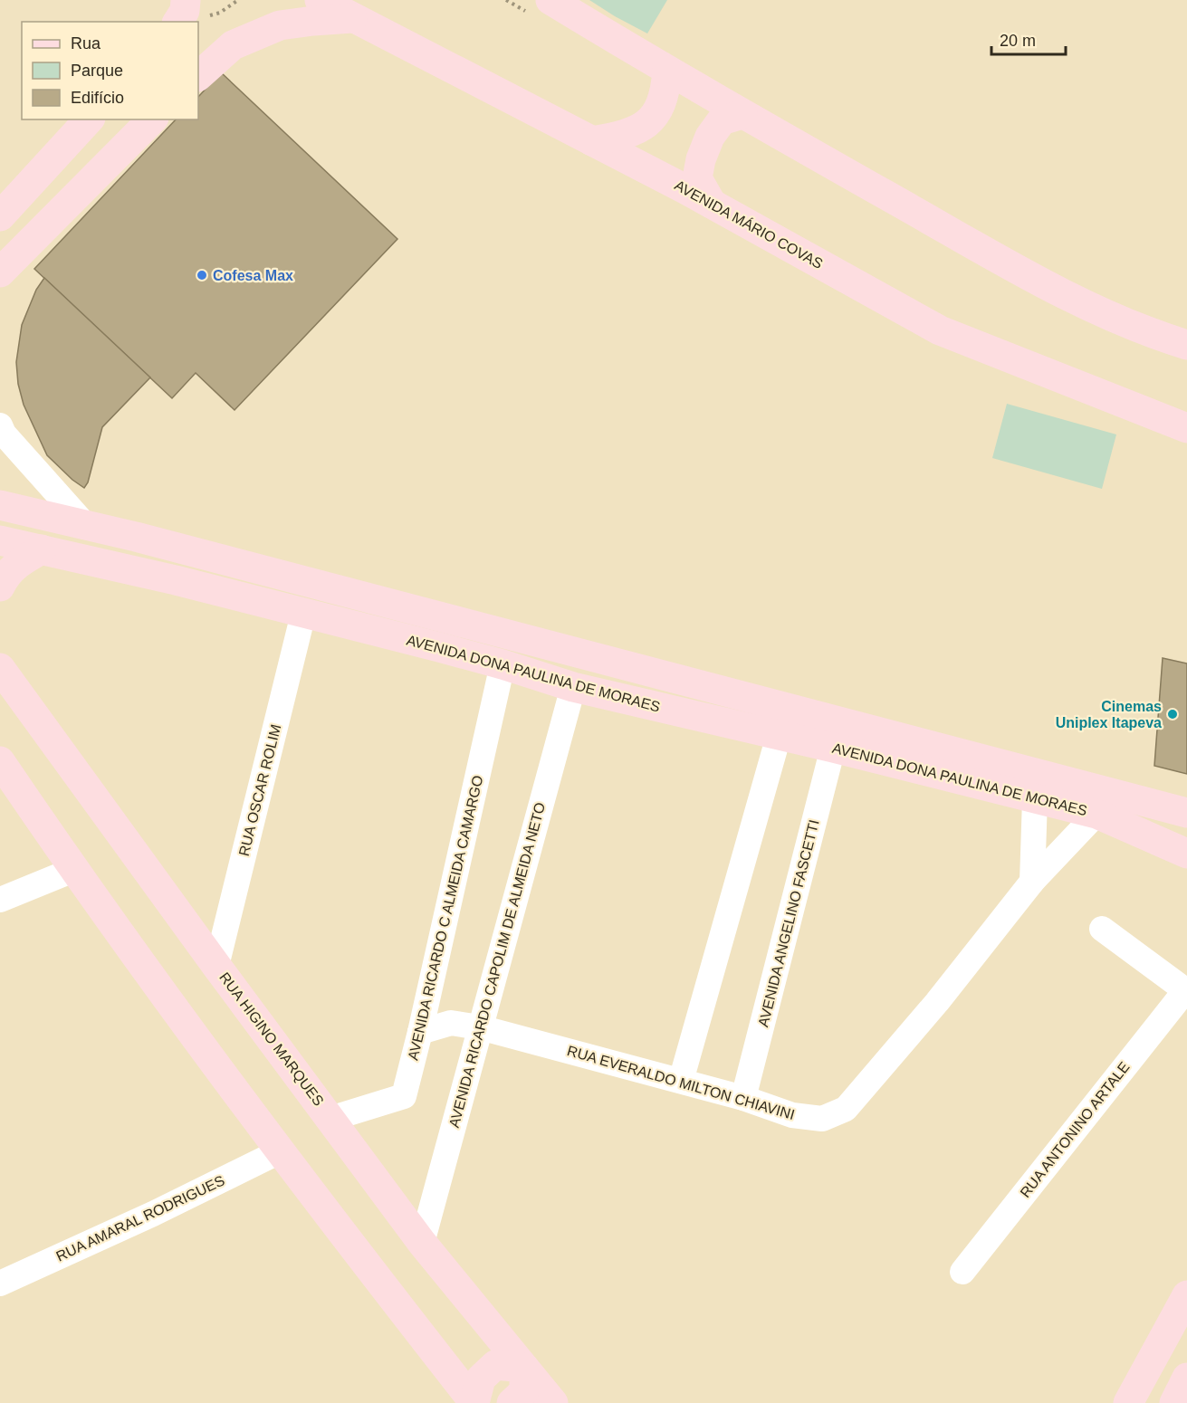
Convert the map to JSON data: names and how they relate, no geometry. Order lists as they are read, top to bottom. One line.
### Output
{"streets":{"main road":["AVENIDA MÁRIO COVAS","AVENIDA DONA PAULINA DE MORAES","RUA HIGINO MARQUES"],"street":["RUA OSCAR ROLIM","AVENIDA RICARDO C ALMEIDA CAMARGO","AVENIDA ANGELINO FASCETTI","AVENIDA RICARDO CAPOLIM DE ALMEIDA NETO","RUA EVERALDO MILTON CHIAVINI","RUA ANTONINO ARTALE","RUA AMARAL RODRIGUES"]},"crossings":[["AVENIDA DONA PAULINA DE MORAES","RUA OSCAR ROLIM"],["AVENIDA DONA PAULINA DE MORAES","AVENIDA RICARDO C ALMEIDA CAMARGO"],["AVENIDA DONA PAULINA DE MORAES","AVENIDA ANGELINO FASCETTI"],["AVENIDA DONA PAULINA DE MORAES","AVENIDA RICARDO CAPOLIM DE ALMEIDA NETO"],["AVENIDA DONA PAULINA DE MORAES","RUA EVERALDO MILTON CHIAVINI"],["RUA OSCAR ROLIM","RUA HIGINO MARQUES"],["AVENIDA RICARDO C ALMEIDA CAMARGO","RUA HIGINO MARQUES"],["AVENIDA RICARDO C ALMEIDA CAMARGO","RUA EVERALDO MILTON CHIAVINI"],["AVENIDA ANGELINO FASCETTI","RUA EVERALDO MILTON CHIAVINI"],["AVENIDA RICARDO CAPOLIM DE ALMEIDA NETO","RUA HIGINO MARQUES"],["AVENIDA RICARDO CAPOLIM DE ALMEIDA NETO","RUA EVERALDO MILTON CHIAVINI"]],"places":["Cofesa Max","Cinemas Uniplex Itapeva"],"legend":["Rua","Parque","Edifício"],"scale_bar":"20 m"}
